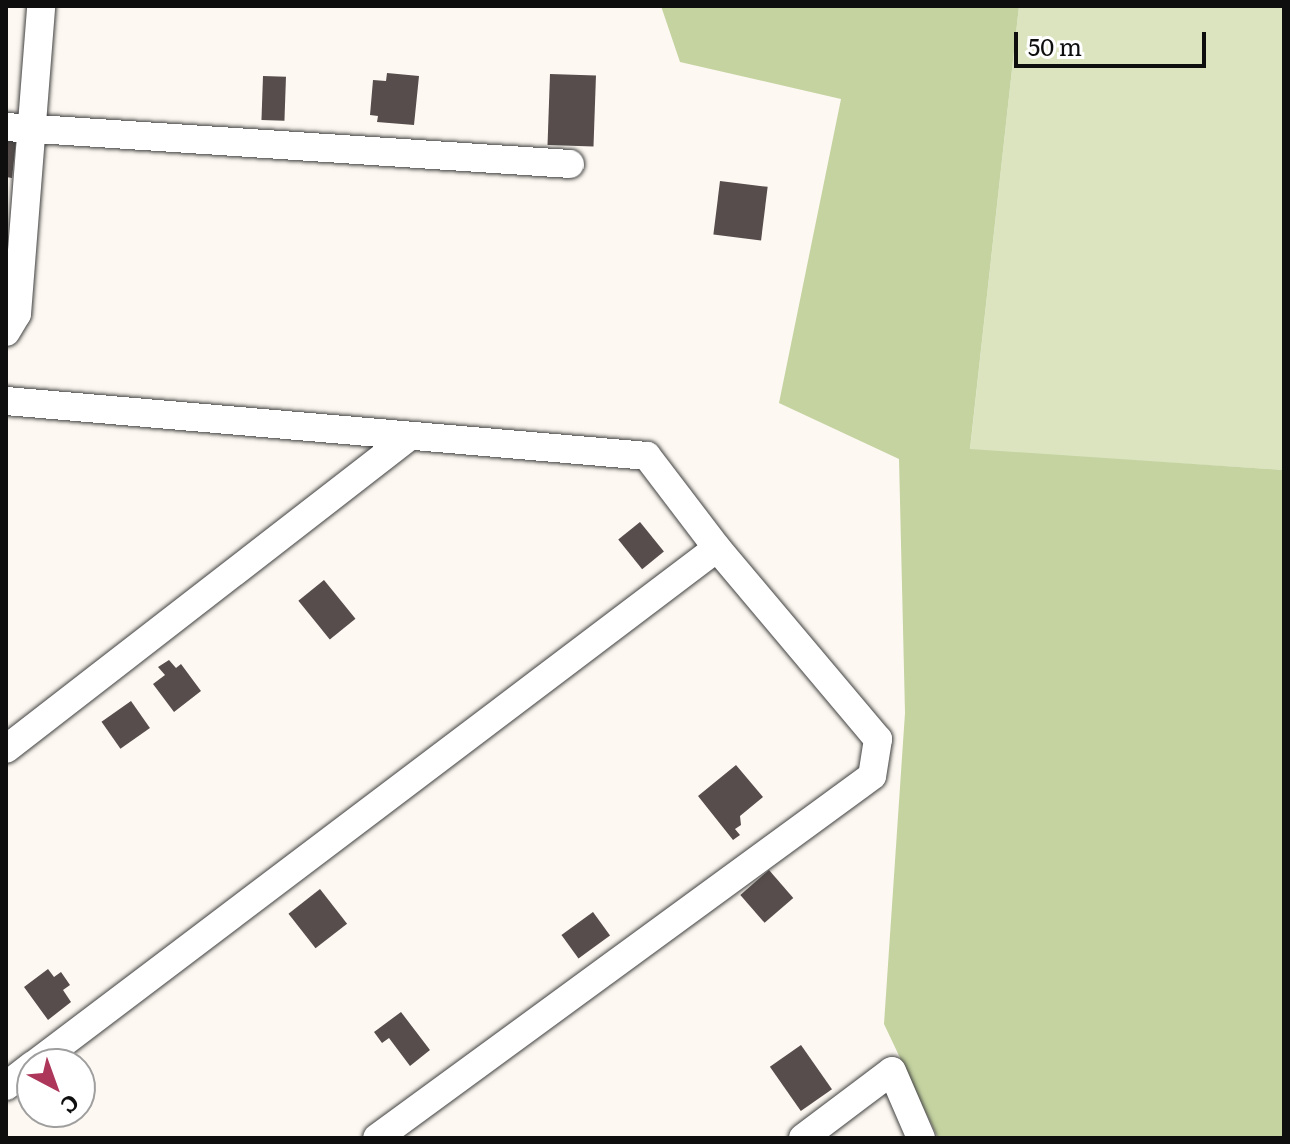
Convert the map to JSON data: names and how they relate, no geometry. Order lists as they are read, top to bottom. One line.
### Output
{"scale_bar":"50 m","north":"bottom right"}
